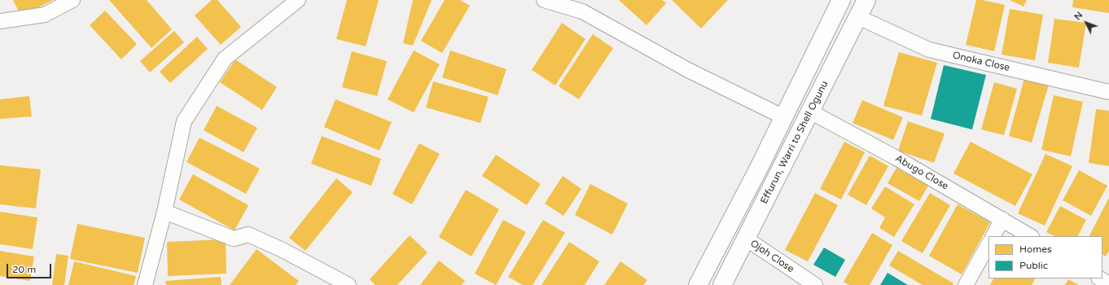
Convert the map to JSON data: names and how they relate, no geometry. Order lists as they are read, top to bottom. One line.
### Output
{"streets":{"main road":["Effurun, Warri to Shell Ogunu"],"street":["Onoka Close","Abugo Close","Ojoh Close"]},"crossings":[["Onoka Close","Effurun, Warri to Shell Ogunu"],["Effurun, Warri to Shell Ogunu","Abugo Close"],["Effurun, Warri to Shell Ogunu","Ojoh Close"]],"legend":["Homes","Public"],"scale_bar":"20 m","north":"top left"}
